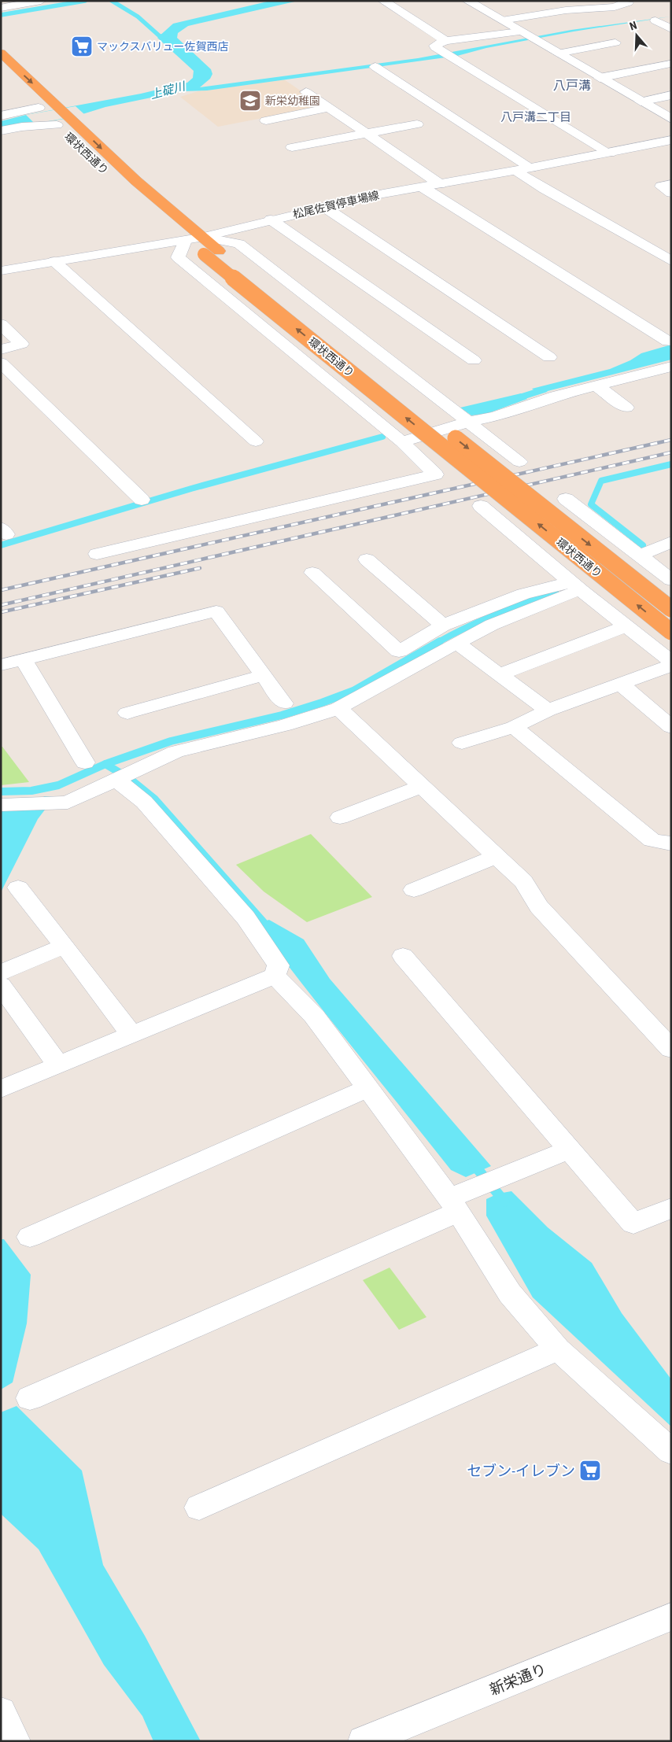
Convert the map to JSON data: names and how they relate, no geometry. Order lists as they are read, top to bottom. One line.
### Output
{"streets":{"highway":["環状西通り"],"street":["松尾佐賀停車場線","新栄通り"]},"crossings":[["環状西通り","松尾佐賀停車場線"]],"districts":["八戸溝","八戸溝二丁目"],"water":["上碇川"],"places":{"supermarket":["マックスバリュー佐賀西店","セブン-イレブン"],"school or university":["新栄幼稚園"]},"north":"top"}
